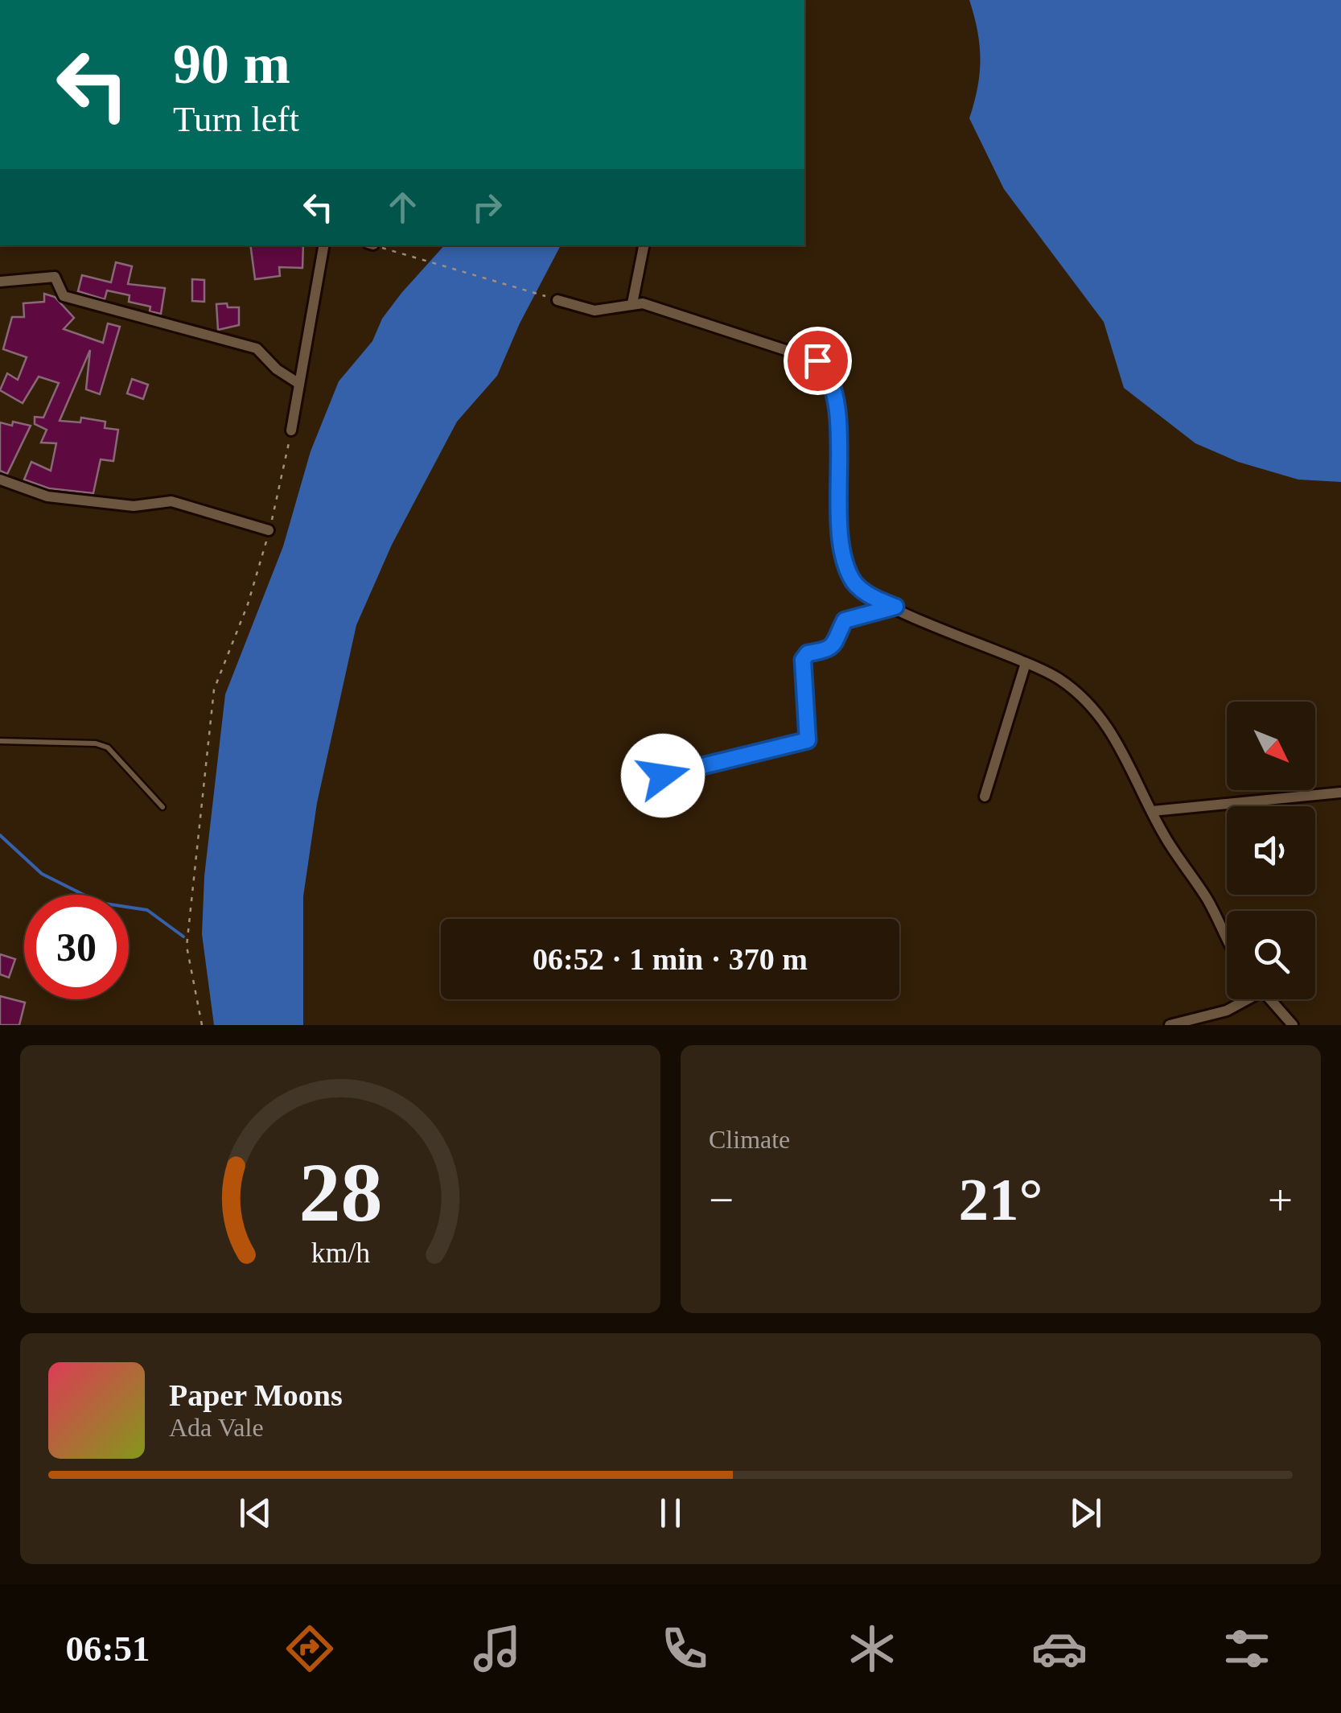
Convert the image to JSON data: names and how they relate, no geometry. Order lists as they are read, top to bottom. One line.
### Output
{"north":"bottom right","page":{"turn":["90 m","Turn left"],"limit":"30","trip":"06:52 · 1 min · 370 m","tile":"Climate","heat":["−","21°","+"],"song":["Paper Moons","Ada Vale"],"tabs":"06:51","gauge":["28","km/h"]}}
